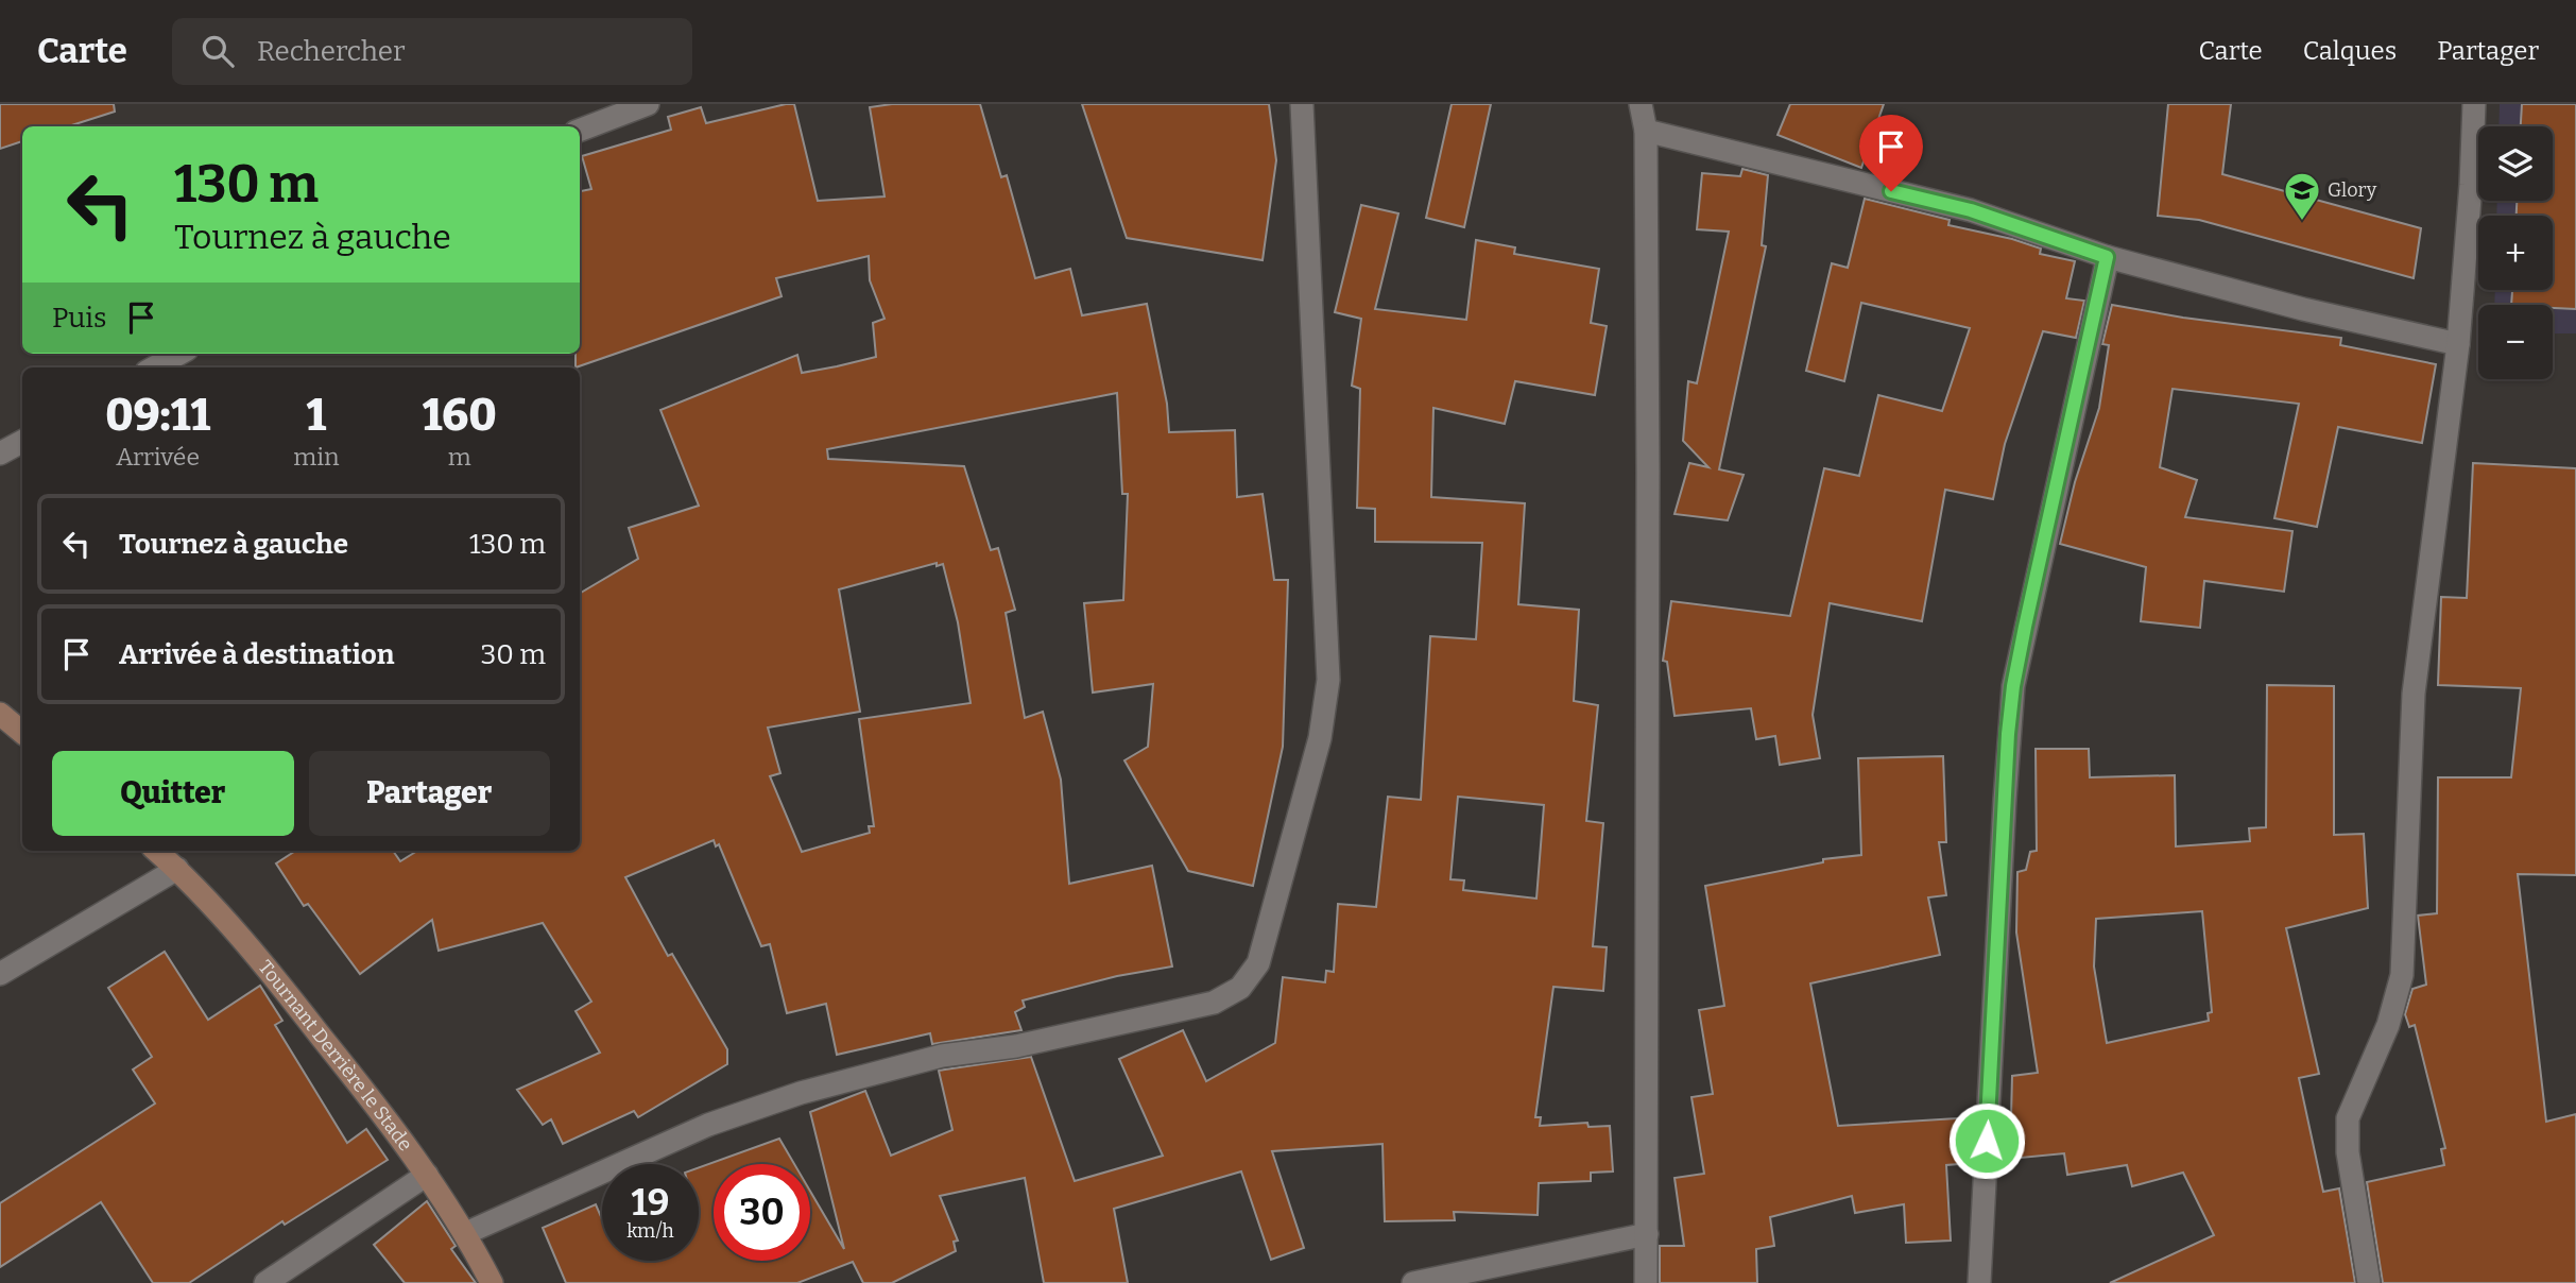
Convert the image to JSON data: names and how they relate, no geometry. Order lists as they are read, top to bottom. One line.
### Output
{"streets":{"street":["Tournant Derrière le Stade"]},"places":{"school or university":["Glory"]},"page":{"header":"Carte","search":"Rechercher","nav":["Carte","Calques","Partager"],"map_buttons":["+","−"],"turn":["130 m","Tournez à gauche"],"then":"Puis","eta":["09:11","Arrivée","1","min","160","m"],"list":[{"name":"Tournez à gauche","value":"130 m"},{"name":"Arrivée à destination","value":"30 m"}],"buttons":["Quitter","Partager"],"speed":"19 km/h","limit":"30"}}
